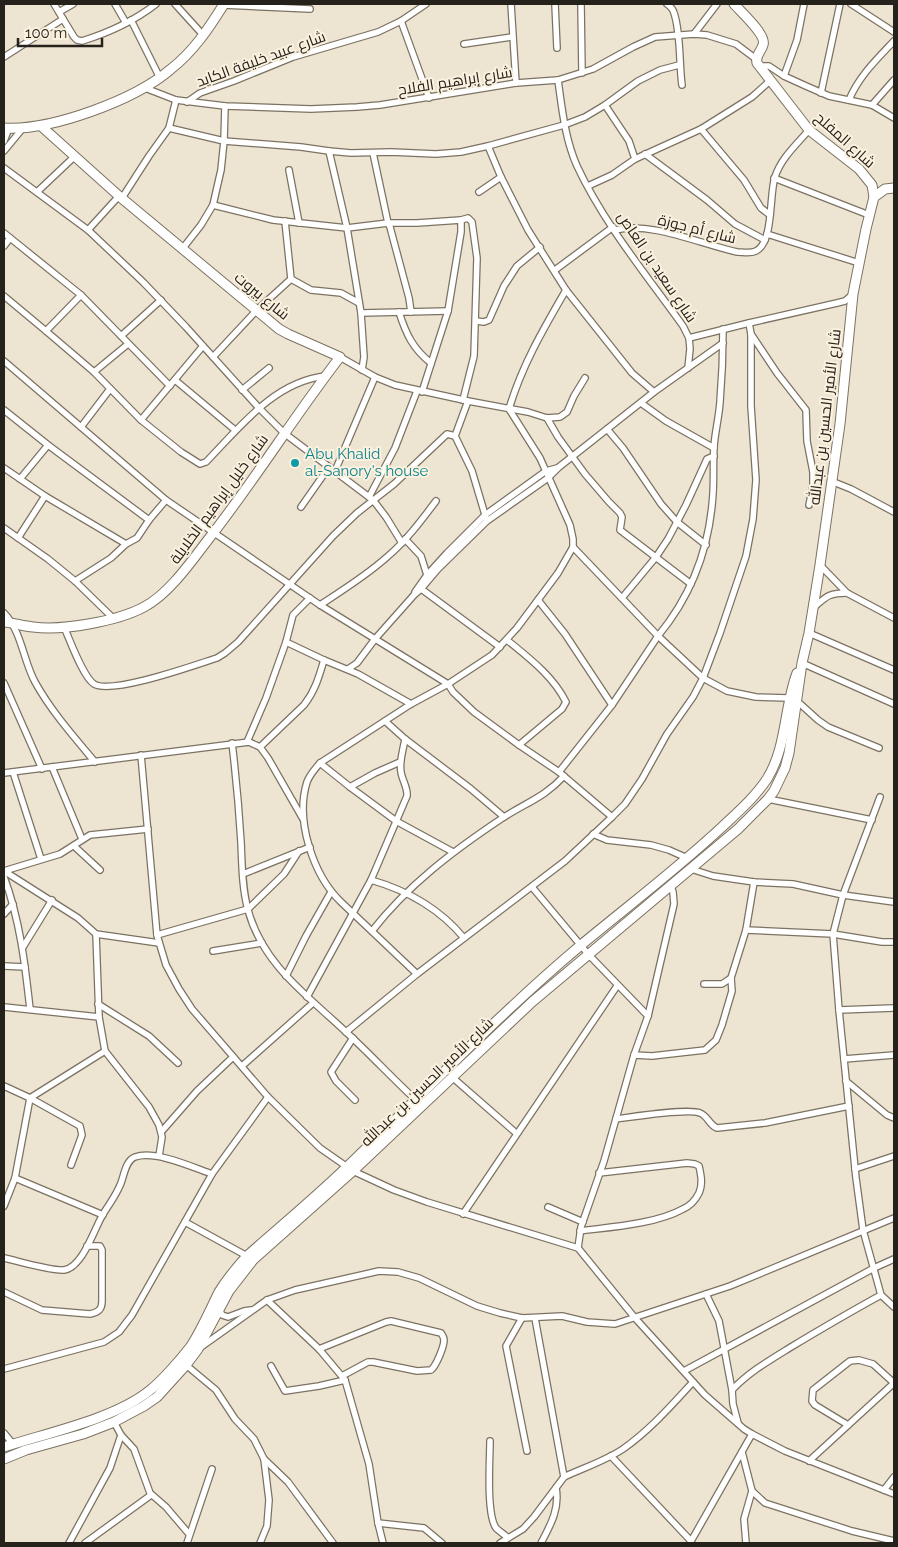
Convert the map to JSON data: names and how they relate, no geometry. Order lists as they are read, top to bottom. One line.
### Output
{"streets":{"street":["شارع عبيد خليفة الكايد","شارع إبراهيم الفلاح","شارع المفلح","شارع أم جوزة","شارع سعيد بن العاص","شارع بيروت","شارع الأمير الحسين بن عبدالله","شارع خليل إبراهيم الخلايلة"]},"crossings":[["شارع عبيد خليفة الكايد","شارع إبراهيم الفلاح"],["شارع إبراهيم الفلاح","شارع المفلح"],["شارع إبراهيم الفلاح","شارع سعيد بن العاص"],["شارع المفلح","شارع الأمير الحسين بن عبدالله"],["شارع أم جوزة","شارع سعيد بن العاص"],["شارع سعيد بن العاص","شارع الأمير الحسين بن عبدالله"],["شارع بيروت","شارع خليل إبراهيم الخلايلة"]],"places":["Abu Khalid al-Sanory's house"],"scale_bar":"100 m"}
